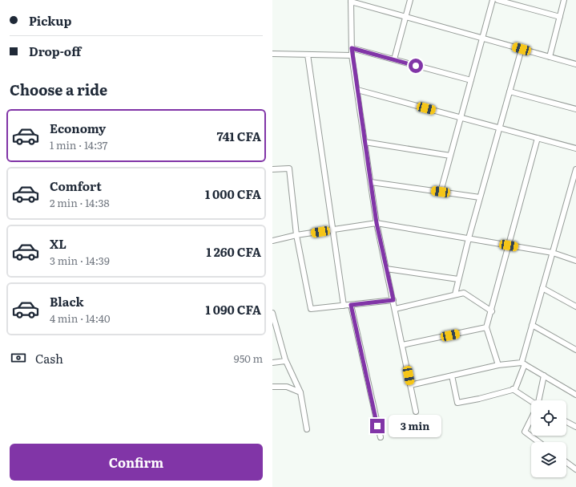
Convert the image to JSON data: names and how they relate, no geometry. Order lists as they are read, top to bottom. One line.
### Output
{"page":{"banner":["Pickup","Drop-off"],"heading":"Choose a ride","list":[{"name":"Economy","note":"1 min · 14:37","value":"741 CFA"},{"name":"Comfort","note":"2 min · 14:38","value":"1 000 CFA"},{"name":"XL","note":"3 min · 14:39","value":"1 260 CFA"},{"name":"Black","note":"4 min · 14:40","value":"1 090 CFA"}],"pay":["Cash","950 m"],"bubble":"3 min","buttons":"Confirm"}}
